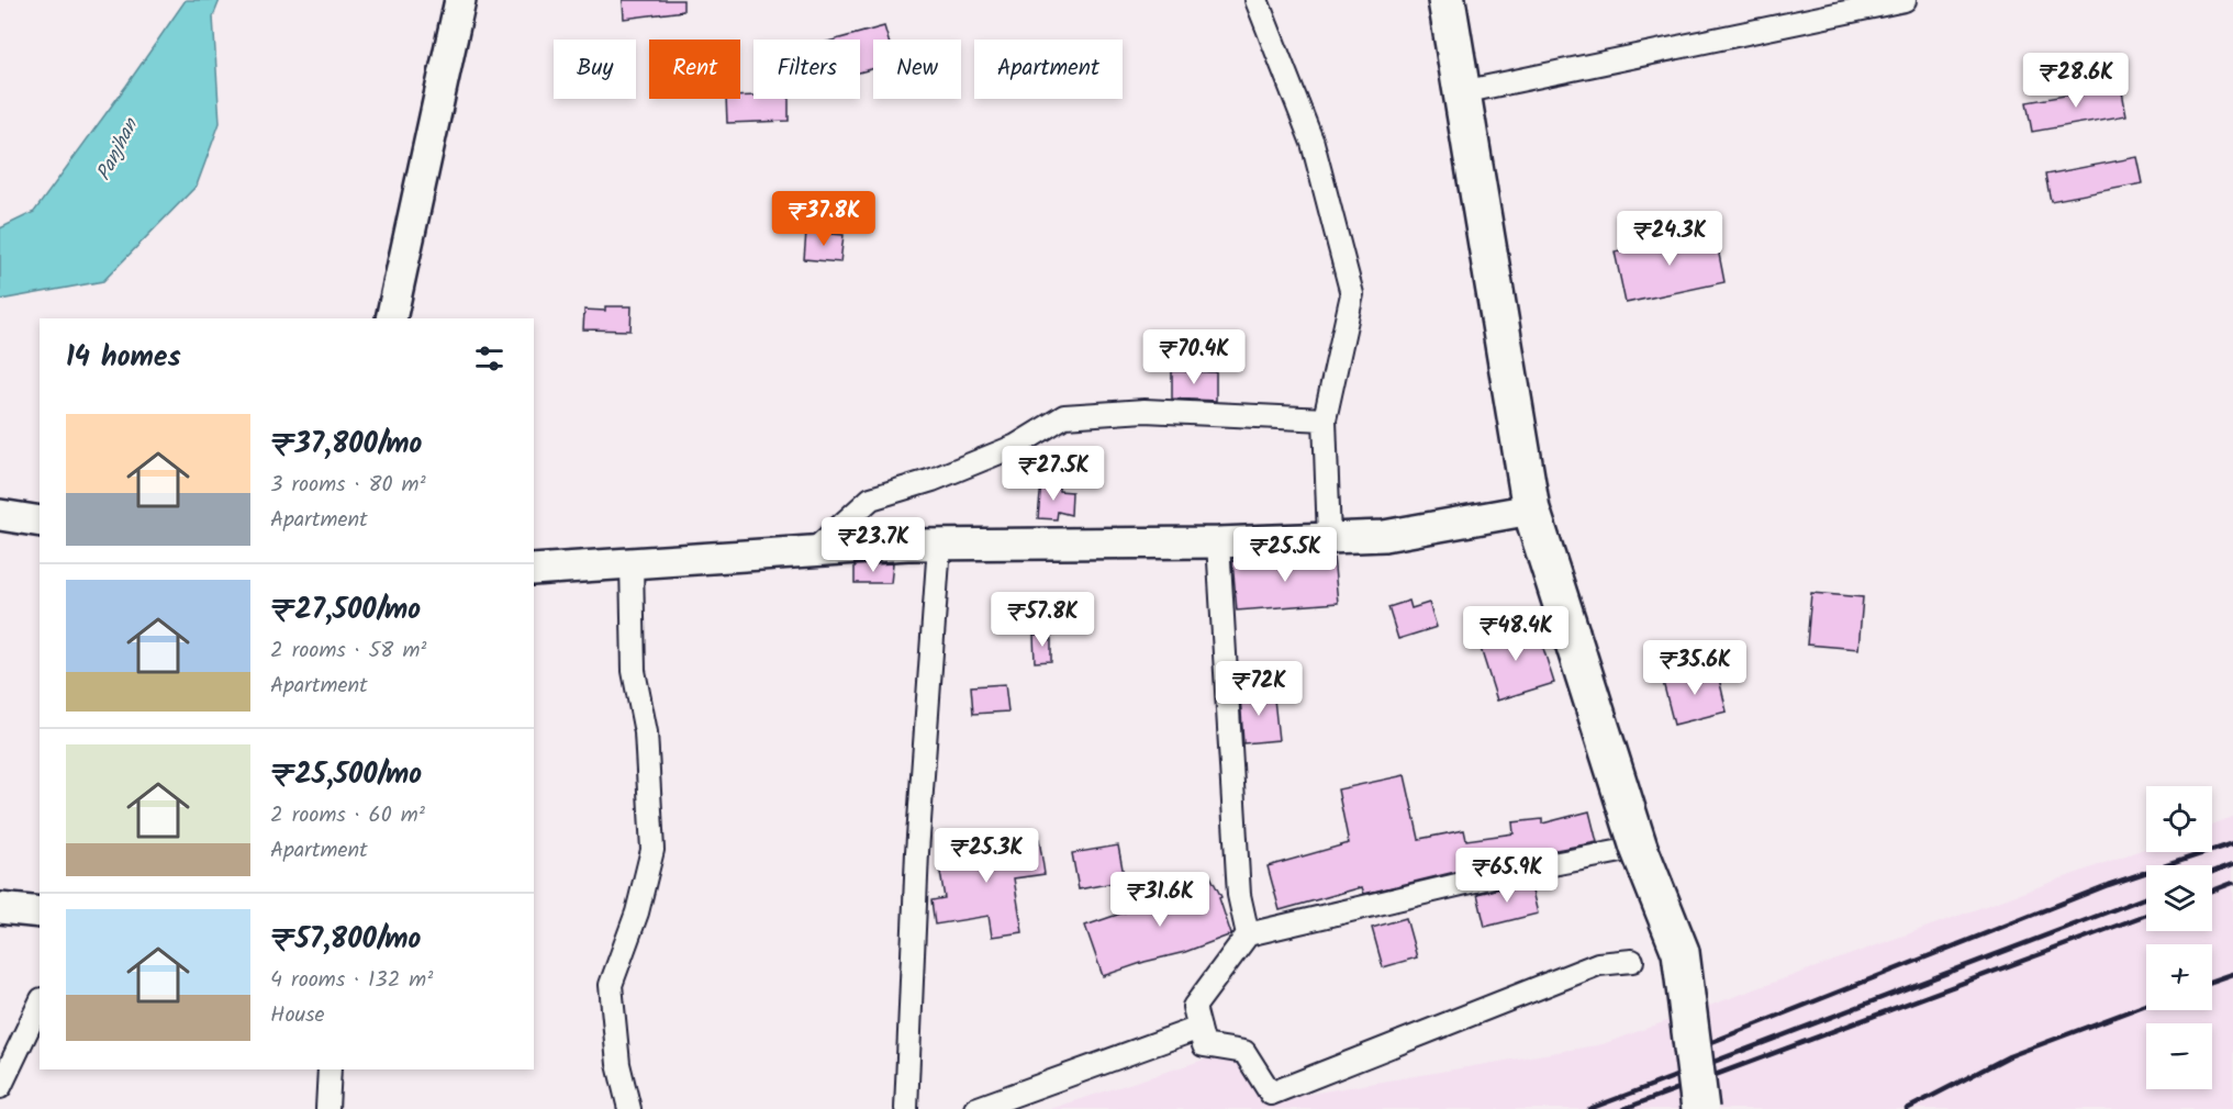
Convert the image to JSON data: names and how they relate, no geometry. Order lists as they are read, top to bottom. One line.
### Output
{"water":["Panjhan"],"page":{"chip":["Buy","Rent","Filters","New","Apartment"],"price":["₹28.6K","₹37.8K","₹24.3K","₹70.4K","₹27.5K","₹23.7K","₹25.5K","₹57.8K","₹48.4K","₹35.6K","₹72K","₹25.3K","₹65.9K","₹31.6K"],"heading":"14 homes","list":[{"name":"₹37,800/mo","note":"3 rooms · 80 m² · Apartment"},{"name":"₹27,500/mo","note":"2 rooms · 58 m² · Apartment"},{"name":"₹25,500/mo","note":"2 rooms · 60 m² · Apartment"},{"name":"₹57,800/mo","note":"4 rooms · 132 m² · House"}],"map_buttons":["+","−"]}}
